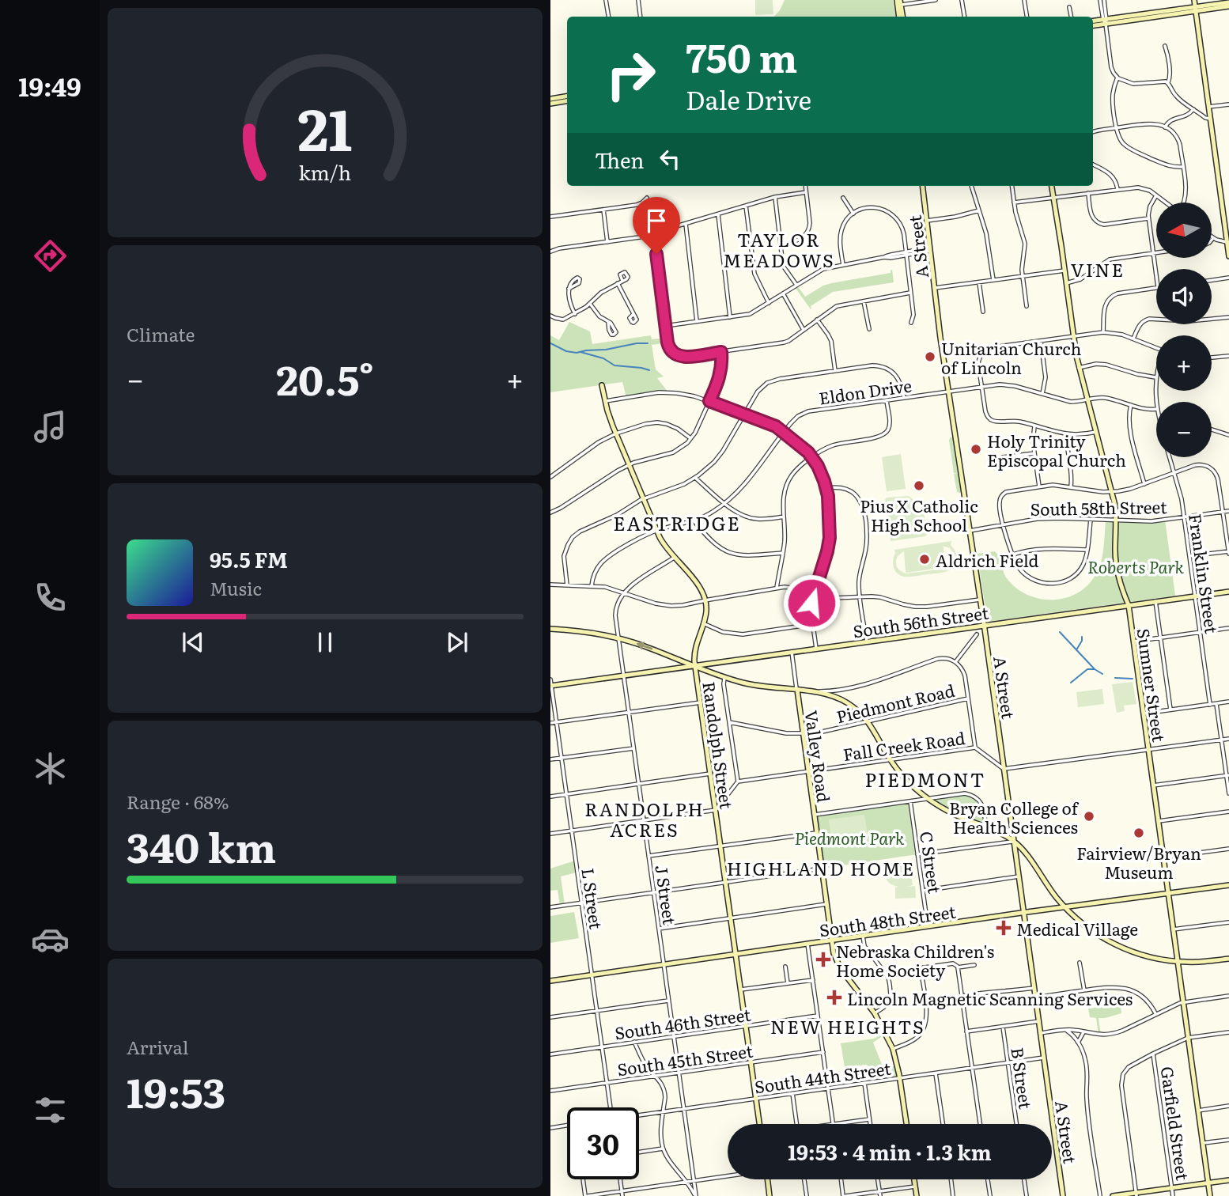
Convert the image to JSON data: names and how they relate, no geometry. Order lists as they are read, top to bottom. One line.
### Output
{"streets":{"main road":["A Street","South 56th Street","Sumner Street","Randolph Street","Valley Road","South 48th Street"],"street":["Eldon Drive","South 58th Street","Franklin Street","Piedmont Road","Fall Creek Road","C Street","J Street","L Street","South 46th Street","South 45th Street","South 44th Street","B Street","Garfield Street"]},"crossings":[["A Street","Eldon Drive"],["A Street","South 58th Street"],["A Street","South 56th Street"],["A Street","Fall Creek Road"],["A Street","South 48th Street"],["A Street","South 44th Street"],["Eldon Drive","Sumner Street"],["South 58th Street","Franklin Street"],["South 58th Street","Sumner Street"],["Franklin Street","South 56th Street"],["South 56th Street","Sumner Street"],["South 56th Street","Randolph Street"],["South 56th Street","Valley Road"],["South 56th Street","J Street"],["South 56th Street","L Street"],["Sumner Street","South 48th Street"],["Piedmont Road","Valley Road"],["Randolph Street","South 48th Street"],["Randolph Street","South 46th Street"],["Randolph Street","South 45th Street"],["Randolph Street","South 44th Street"],["Fall Creek Road","Valley Road"],["Valley Road","South 48th Street"],["Valley Road","South 44th Street"],["C Street","South 48th Street"],["J Street","South 48th Street"],["J Street","South 46th Street"],["J Street","South 45th Street"],["J Street","South 44th Street"],["L Street","South 48th Street"],["L Street","South 46th Street"],["L Street","South 45th Street"],["South 44th Street","B Street"]],"districts":["TAYLOR MEADOWS","VINE","EASTRIDGE","PIEDMONT","RANDOLPH ACRES","HIGHLAND HOME","NEW HEIGHTS"],"parks":["Roberts Park","Piedmont Park"],"places":{"other":["Unitarian Church of Lincoln","Holy Trinity Episcopal Church","Pius X Catholic High School","Aldrich Field","Bryan College of Health Sciences","Fairview/Bryan Museum"],"health":["Medical Village","Nebraska Children's Home Society","Lincoln Magnetic Scanning Services"]},"north":"left","page":{"tabs":"19:49","turn":["750 m","Dale Drive"],"then":"Then","map_buttons":["+","−"],"tile":["Climate",["Range · 68%","340 km"],["Arrival","19:53"]],"heat":["−","20.5°","+"],"song":["95.5 FM","Music"],"limit":"30","trip":"19:53 · 4 min · 1.3 km","gauge":["21","km/h"]}}
